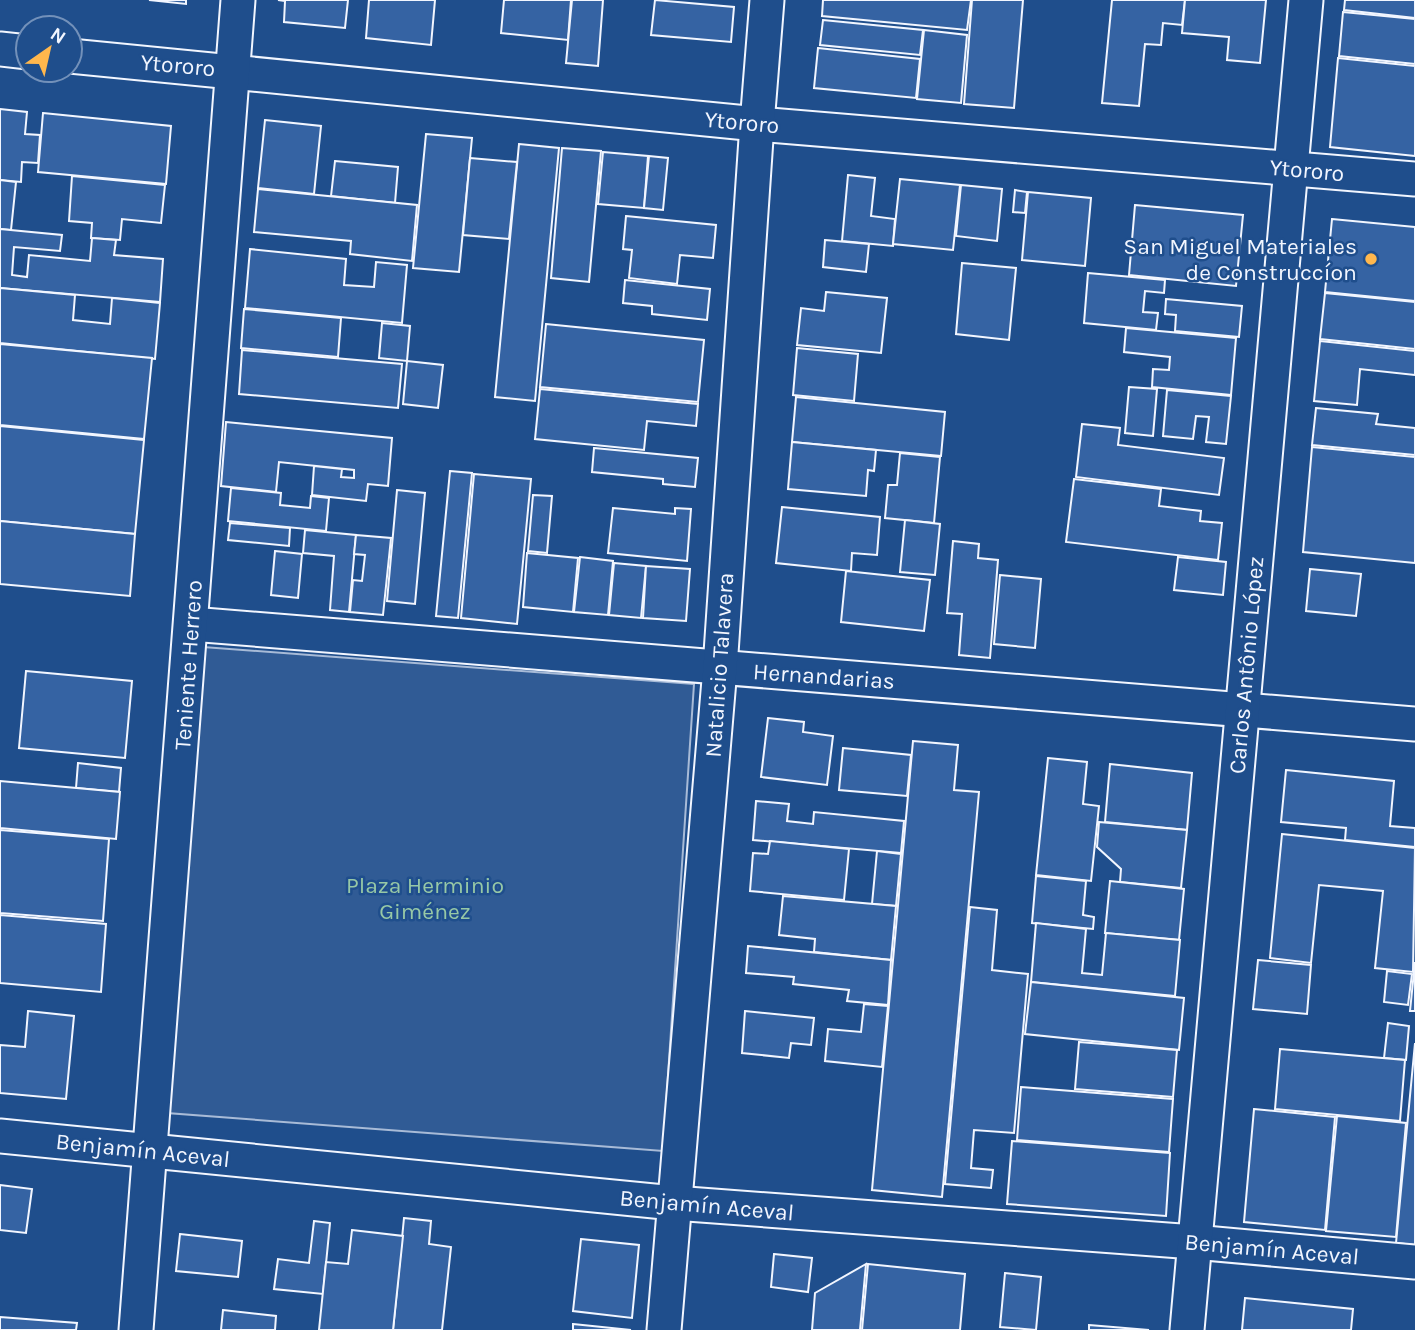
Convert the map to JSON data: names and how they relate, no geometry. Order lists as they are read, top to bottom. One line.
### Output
{"streets":{"street":["Ytororo","Teniente Herrero","Natalicio Talavera","Carlos Antônio López","Hernandarias","Benjamín Aceval"]},"crossings":[["Ytororo","Teniente Herrero"],["Ytororo","Natalicio Talavera"],["Ytororo","Carlos Antônio López"],["Teniente Herrero","Hernandarias"],["Teniente Herrero","Benjamín Aceval"],["Natalicio Talavera","Hernandarias"],["Natalicio Talavera","Benjamín Aceval"],["Carlos Antônio López","Hernandarias"],["Carlos Antônio López","Benjamín Aceval"]],"parks":["Plaza Herminio Giménez"],"places":["San Miguel Materiales de Construccíon"],"north":"top right"}
